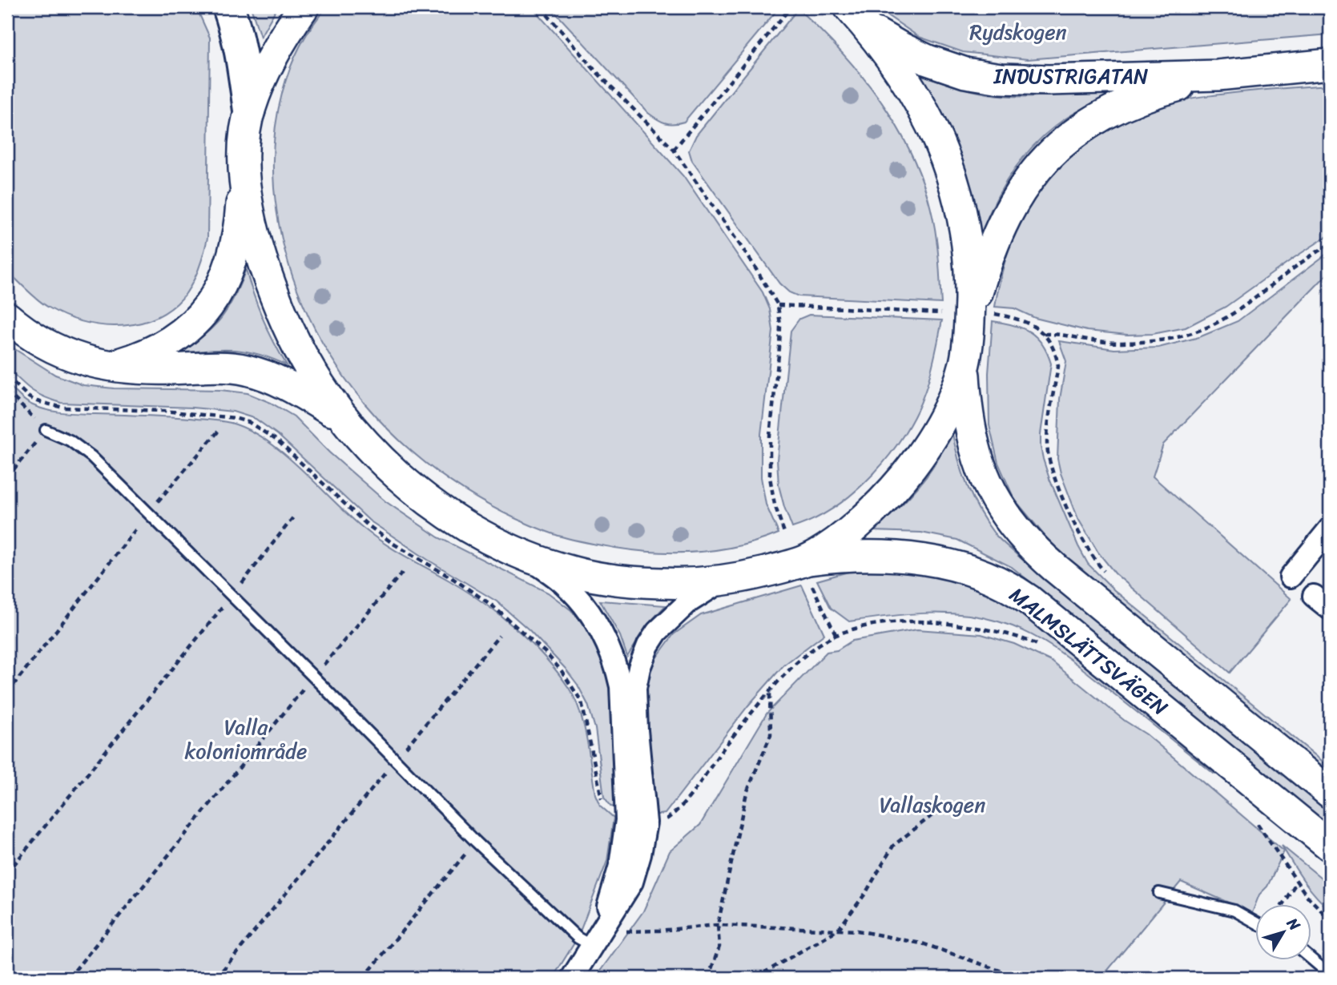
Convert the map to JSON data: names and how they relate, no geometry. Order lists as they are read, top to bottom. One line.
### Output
{"streets":{"main road":["INDUSTRIGATAN","MALMSLÄTTSVÄGEN"]},"parks":["Rydskogen","Valla koloniområde","Vallaskogen"],"north":"top right"}
